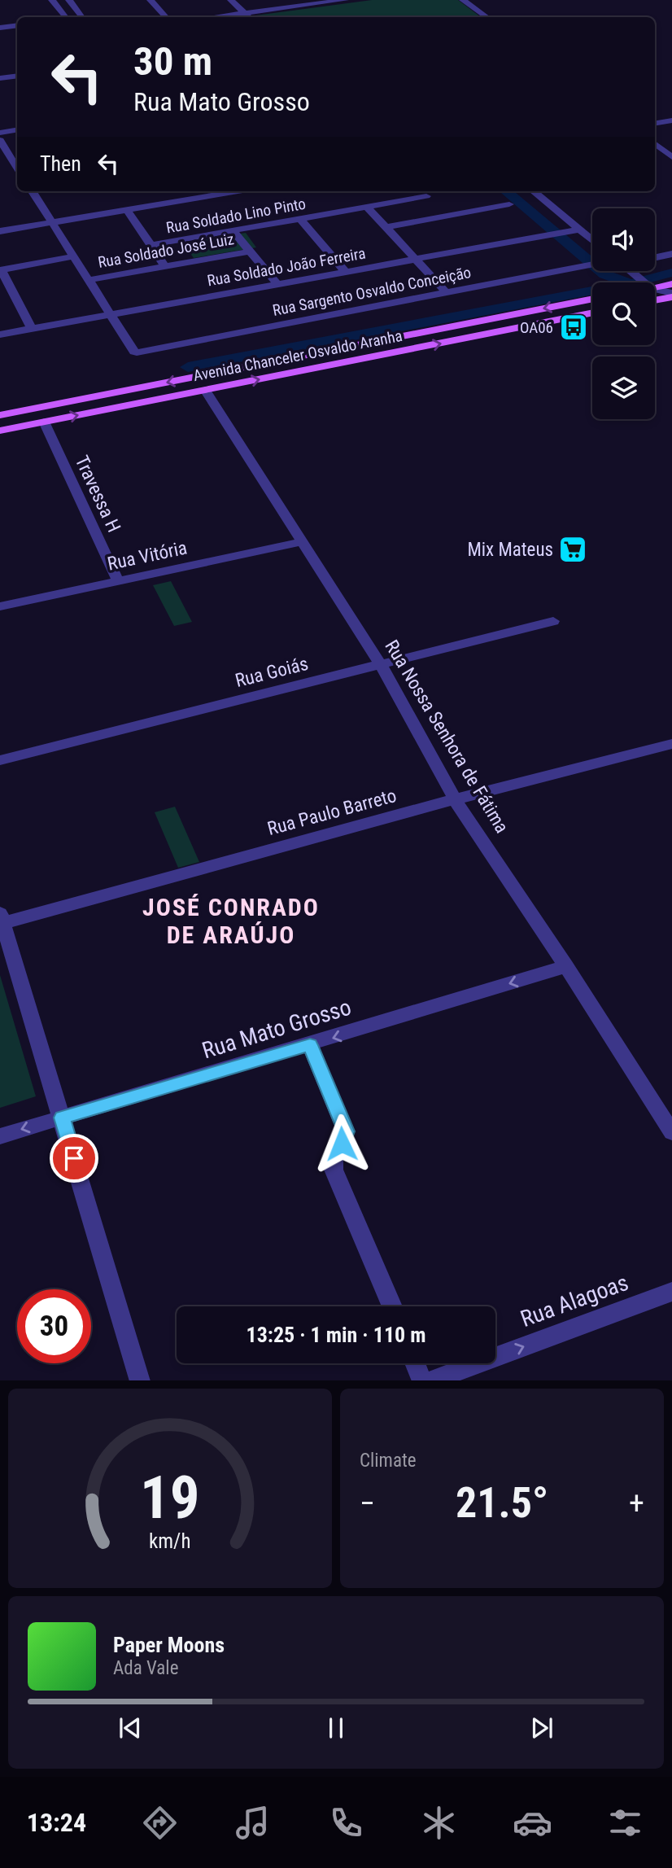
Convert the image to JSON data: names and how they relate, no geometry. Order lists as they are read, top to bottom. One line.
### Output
{"streets":{"main road":["Avenida Chanceler Osvaldo Aranha"],"street":["Rua Soldado Lino Pinto","Rua Soldado José Luiz","Rua Soldado João Ferreira","Rua Sargento Osvaldo Conceição","Travessa H","Rua Vitória","Rua Goiás","Rua Nossa Senhora de Fátima","Rua Paulo Barreto","Rua Mato Grosso","Rua Alagoas"]},"crossings":[["Rua Soldado João Ferreira","Rua Sargento Osvaldo Conceição"],["Avenida Chanceler Osvaldo Aranha","Travessa H"],["Avenida Chanceler Osvaldo Aranha","Rua Nossa Senhora de Fátima"],["Travessa H","Rua Vitória"],["Rua Vitória","Rua Nossa Senhora de Fátima"],["Rua Goiás","Rua Nossa Senhora de Fátima"],["Rua Nossa Senhora de Fátima","Rua Paulo Barreto"],["Rua Nossa Senhora de Fátima","Rua Mato Grosso"]],"one_way":["Rua Mato Grosso","Rua Alagoas"],"districts":["JOSÉ CONRADO DE ARAÚJO"],"places":{"bus stop":["OA06"],"supermarket":["Mix Mateus"]},"page":{"turn":["30 m","Rua Mato Grosso"],"then":"Then","limit":"30","trip":"13:25 · 1 min · 110 m","tile":"Climate","heat":["−","21.5°","+"],"song":["Paper Moons","Ada Vale"],"tabs":"13:24","gauge":["19","km/h"]}}
